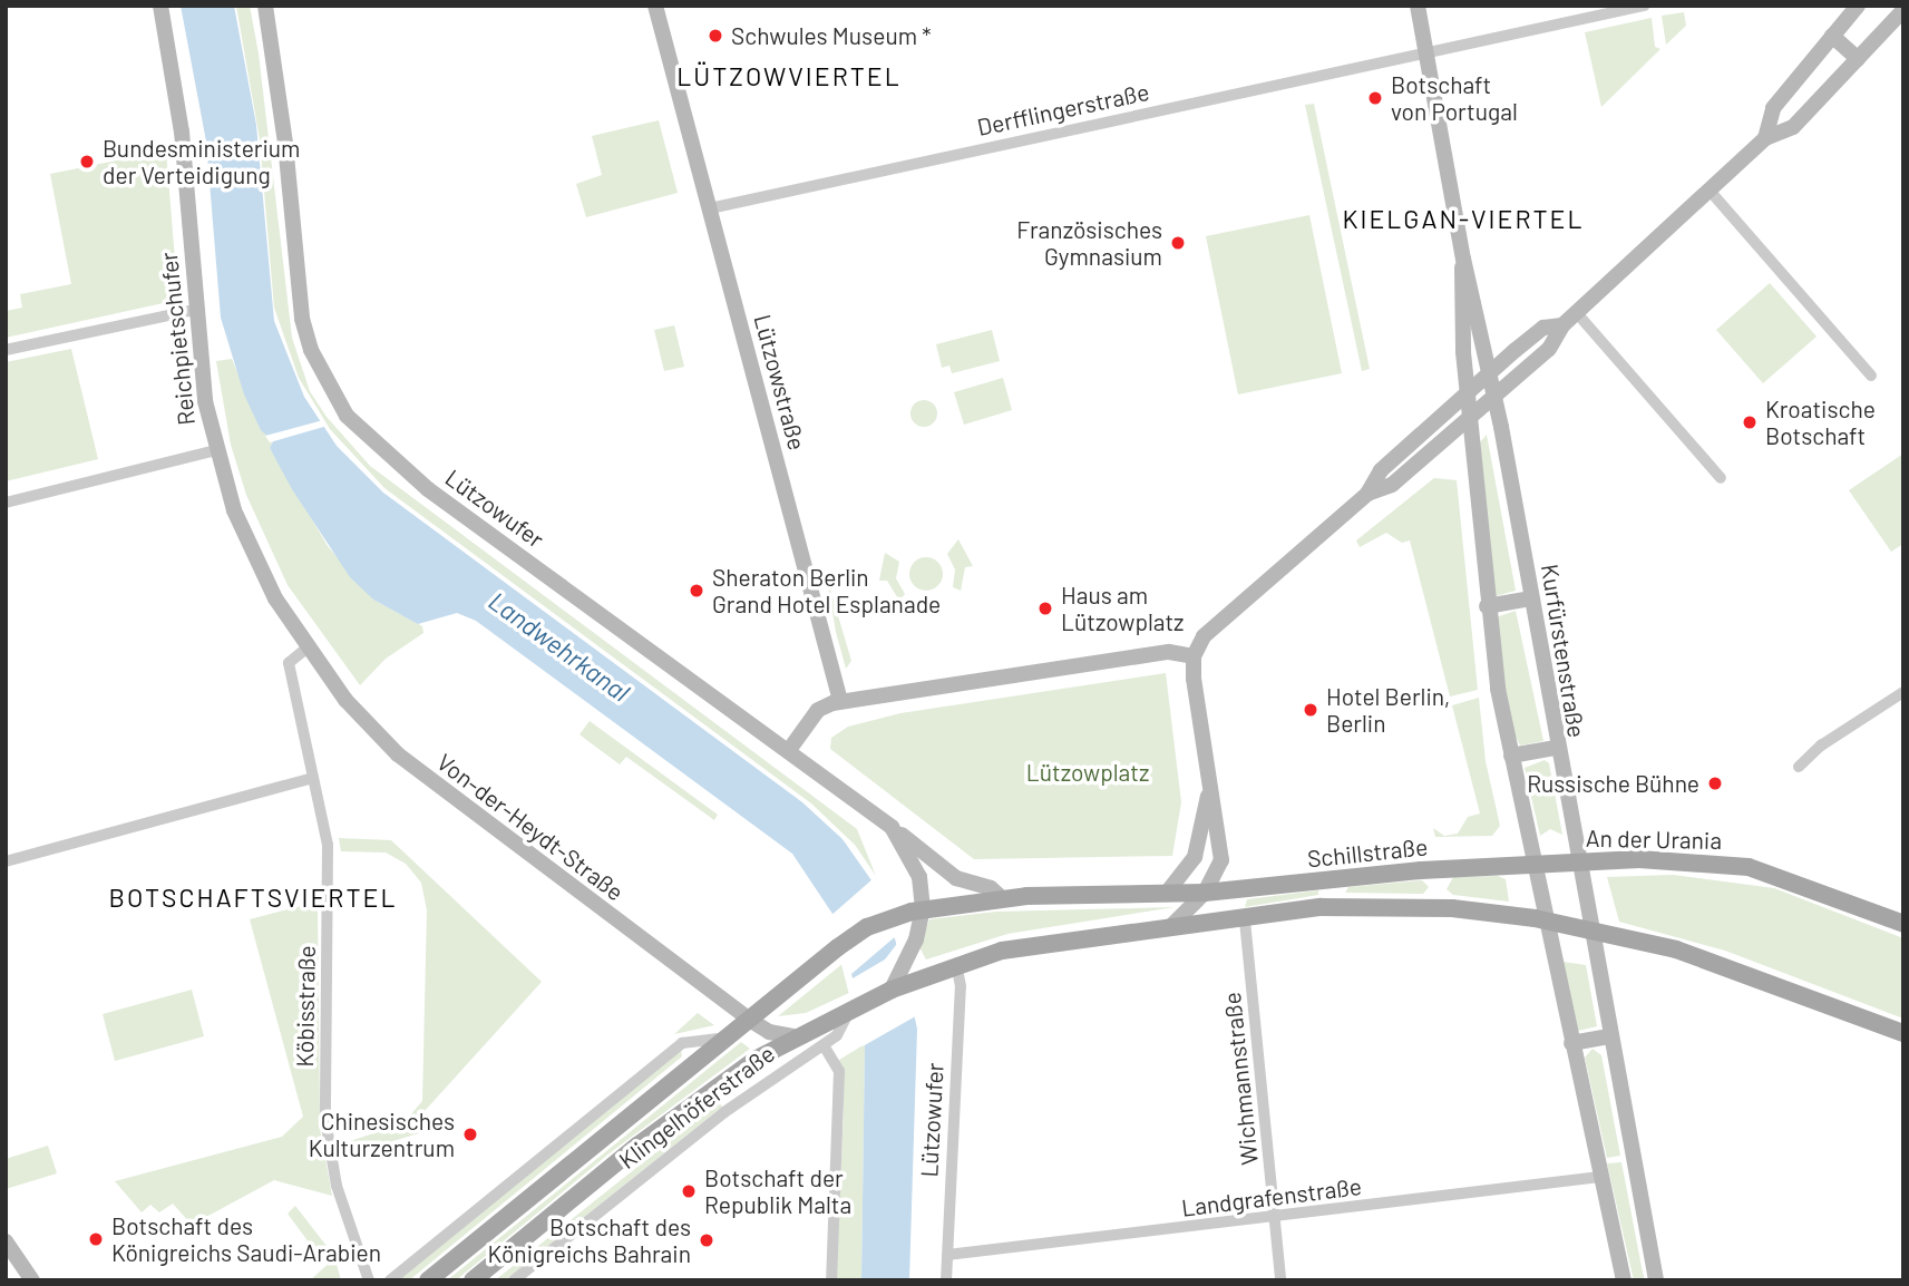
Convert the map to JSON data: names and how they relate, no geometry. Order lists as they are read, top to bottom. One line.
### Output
{"streets":{"main road":["Reichpietschufer","Lützowstraße","Lützowufer","Kurfürstenstraße","Von-der-Heydt-Straße","An der Urania","Schillstraße","Klingelhöferstraße"],"street":["Derfflingerstraße","Köbisstraße","Wichmannstraße","Landgrafenstraße"]},"crossings":[["Derfflingerstraße","Lützowstraße"],["Derfflingerstraße","Kurfürstenstraße"],["Reichpietschufer","Von-der-Heydt-Straße"],["Reichpietschufer","Köbisstraße"],["Lützowufer","Klingelhöferstraße"],["Lützowufer","Landgrafenstraße"],["Kurfürstenstraße","An der Urania"],["Kurfürstenstraße","Schillstraße"],["Kurfürstenstraße","Landgrafenstraße"],["Von-der-Heydt-Straße","Köbisstraße"],["Von-der-Heydt-Straße","Klingelhöferstraße"],["An der Urania","Schillstraße"],["Wichmannstraße","Landgrafenstraße"]],"districts":["LÜTZOWVIERTEL","KIELGAN-VIERTEL","BOTSCHAFTSVIERTEL"],"water":["Landwehrkanal"],"parks":["Lützowplatz"],"places":["Schwules Museum *","Botschaft von Portugal","Bundesministerium der Verteidigung","Französisches Gymnasium","Kroatische Botschaft","Sheraton Berlin Grand Hotel Esplanade","Haus am Lützowplatz","Hotel Berlin, Berlin","Russische Bühne","Chinesisches Kulturzentrum","Botschaft der Republik Malta","Botschaft des Königreichs Saudi-Arabien","Botschaft des Königreichs Bahrain"]}
